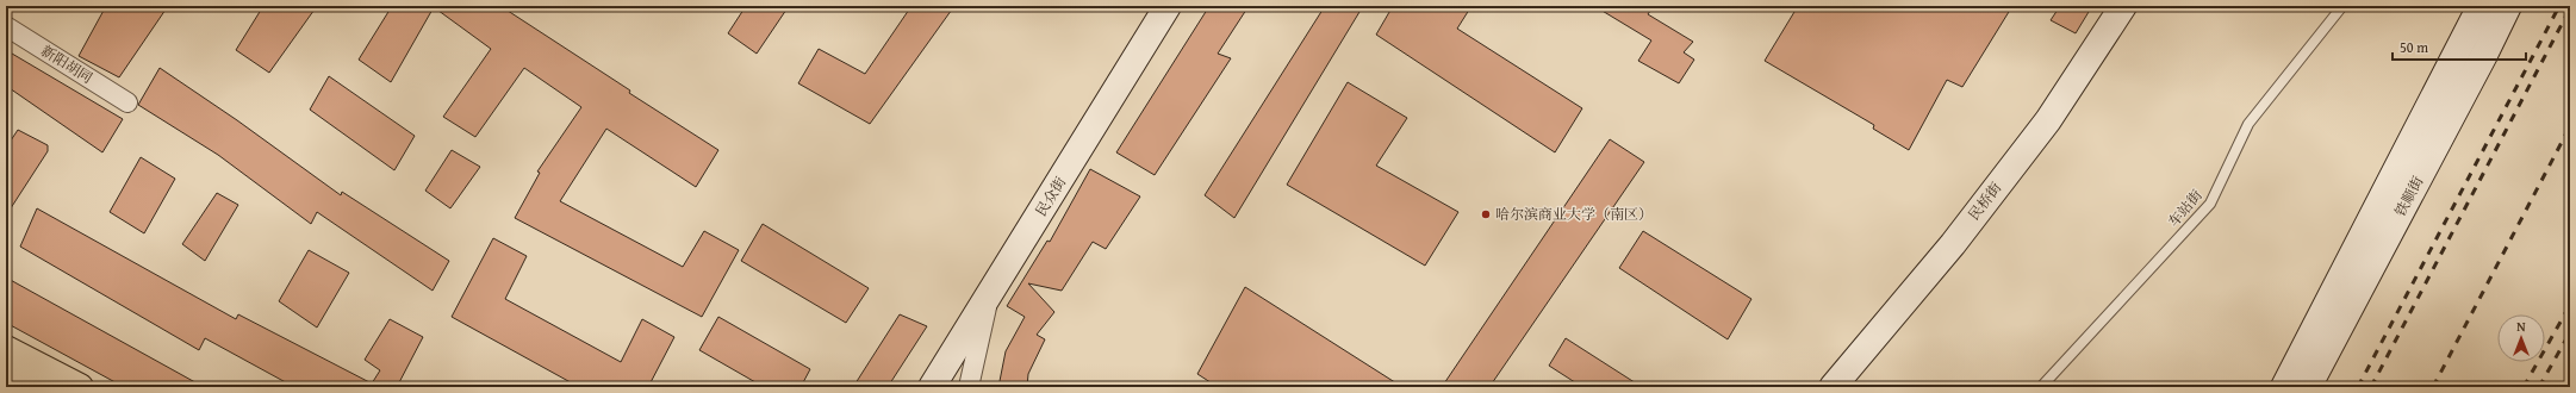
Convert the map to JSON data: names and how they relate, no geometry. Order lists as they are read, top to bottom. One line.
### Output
{"streets":{"main road":["民众街","铁顺街","民桥街"],"street":["新阳胡同"],"lane":["车站街"]},"places":["哈尔滨商业大学（南区）"],"scale_bar":"50 m","north":"top"}
